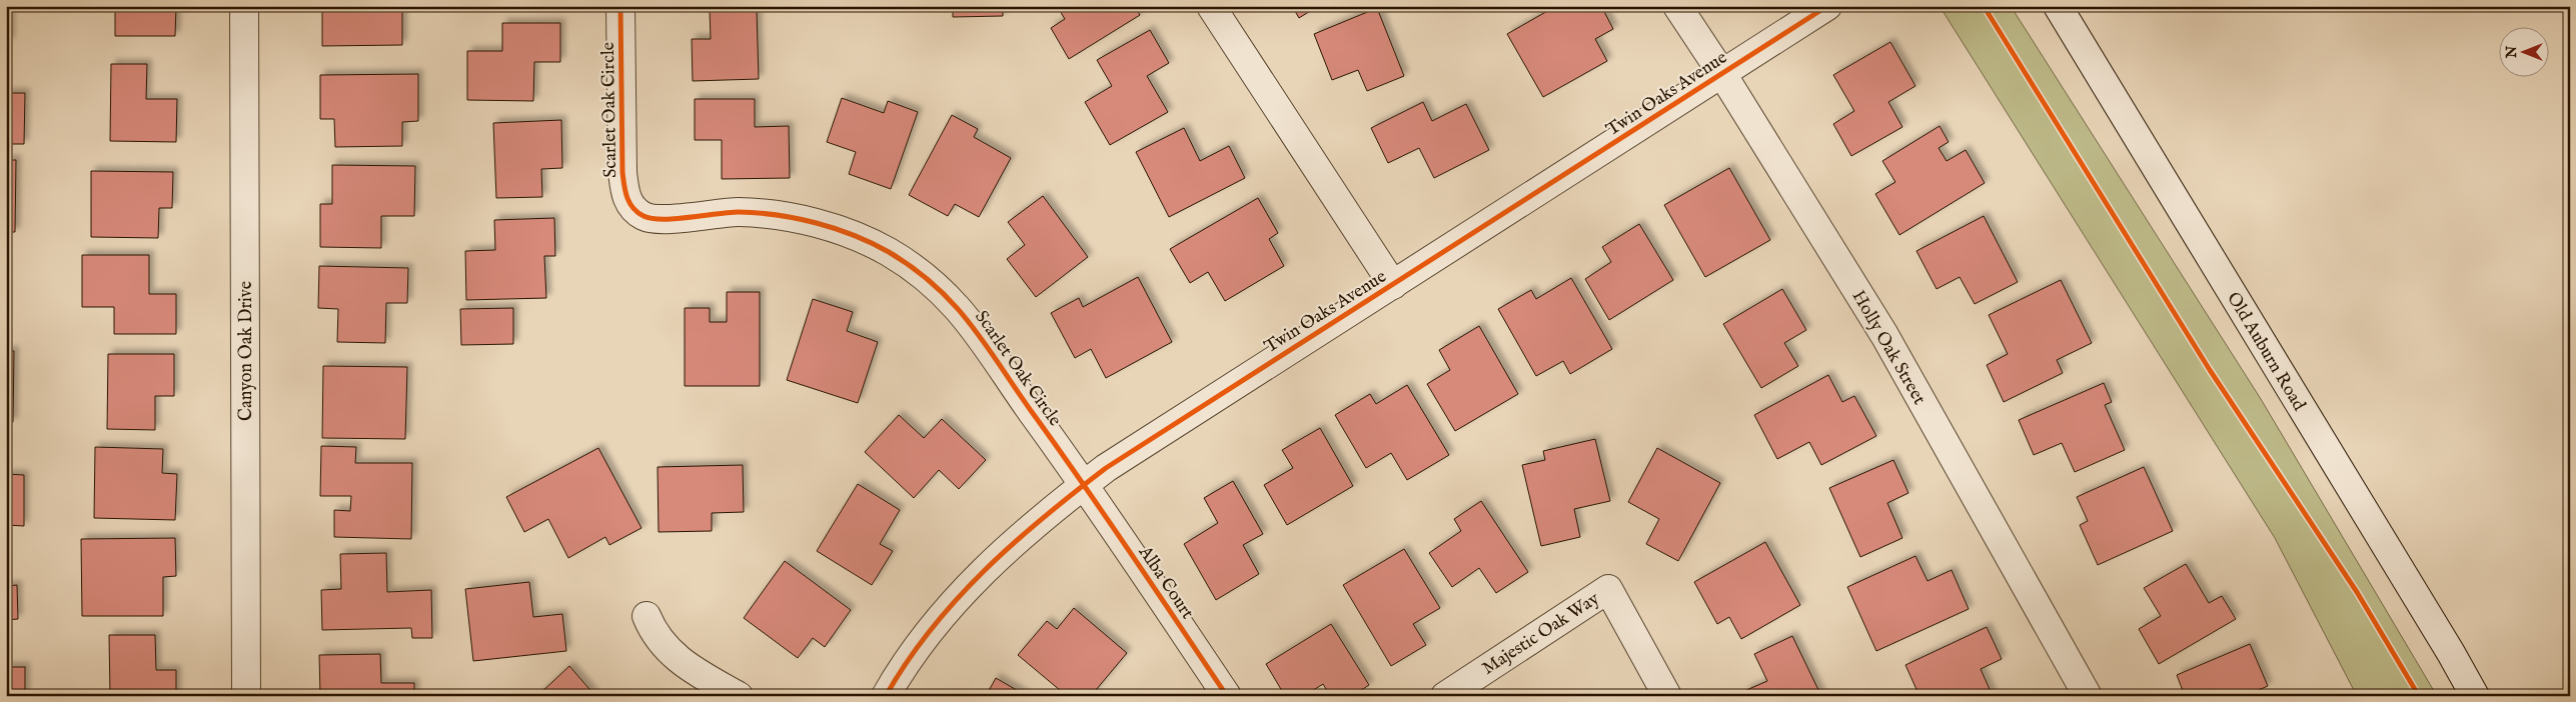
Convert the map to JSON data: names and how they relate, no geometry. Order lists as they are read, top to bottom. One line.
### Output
{"streets":{"street":["Twin Oaks Avenue","Scarlet Oak Circle","Holly Oak Street","Canyon Oak Drive","Old Auburn Road","Alba Court","Majestic Oak Way"]},"crossings":[["Twin Oaks Avenue","Scarlet Oak Circle"],["Twin Oaks Avenue","Holly Oak Street"],["Twin Oaks Avenue","Alba Court"],["Scarlet Oak Circle","Alba Court"]],"north":"left"}
